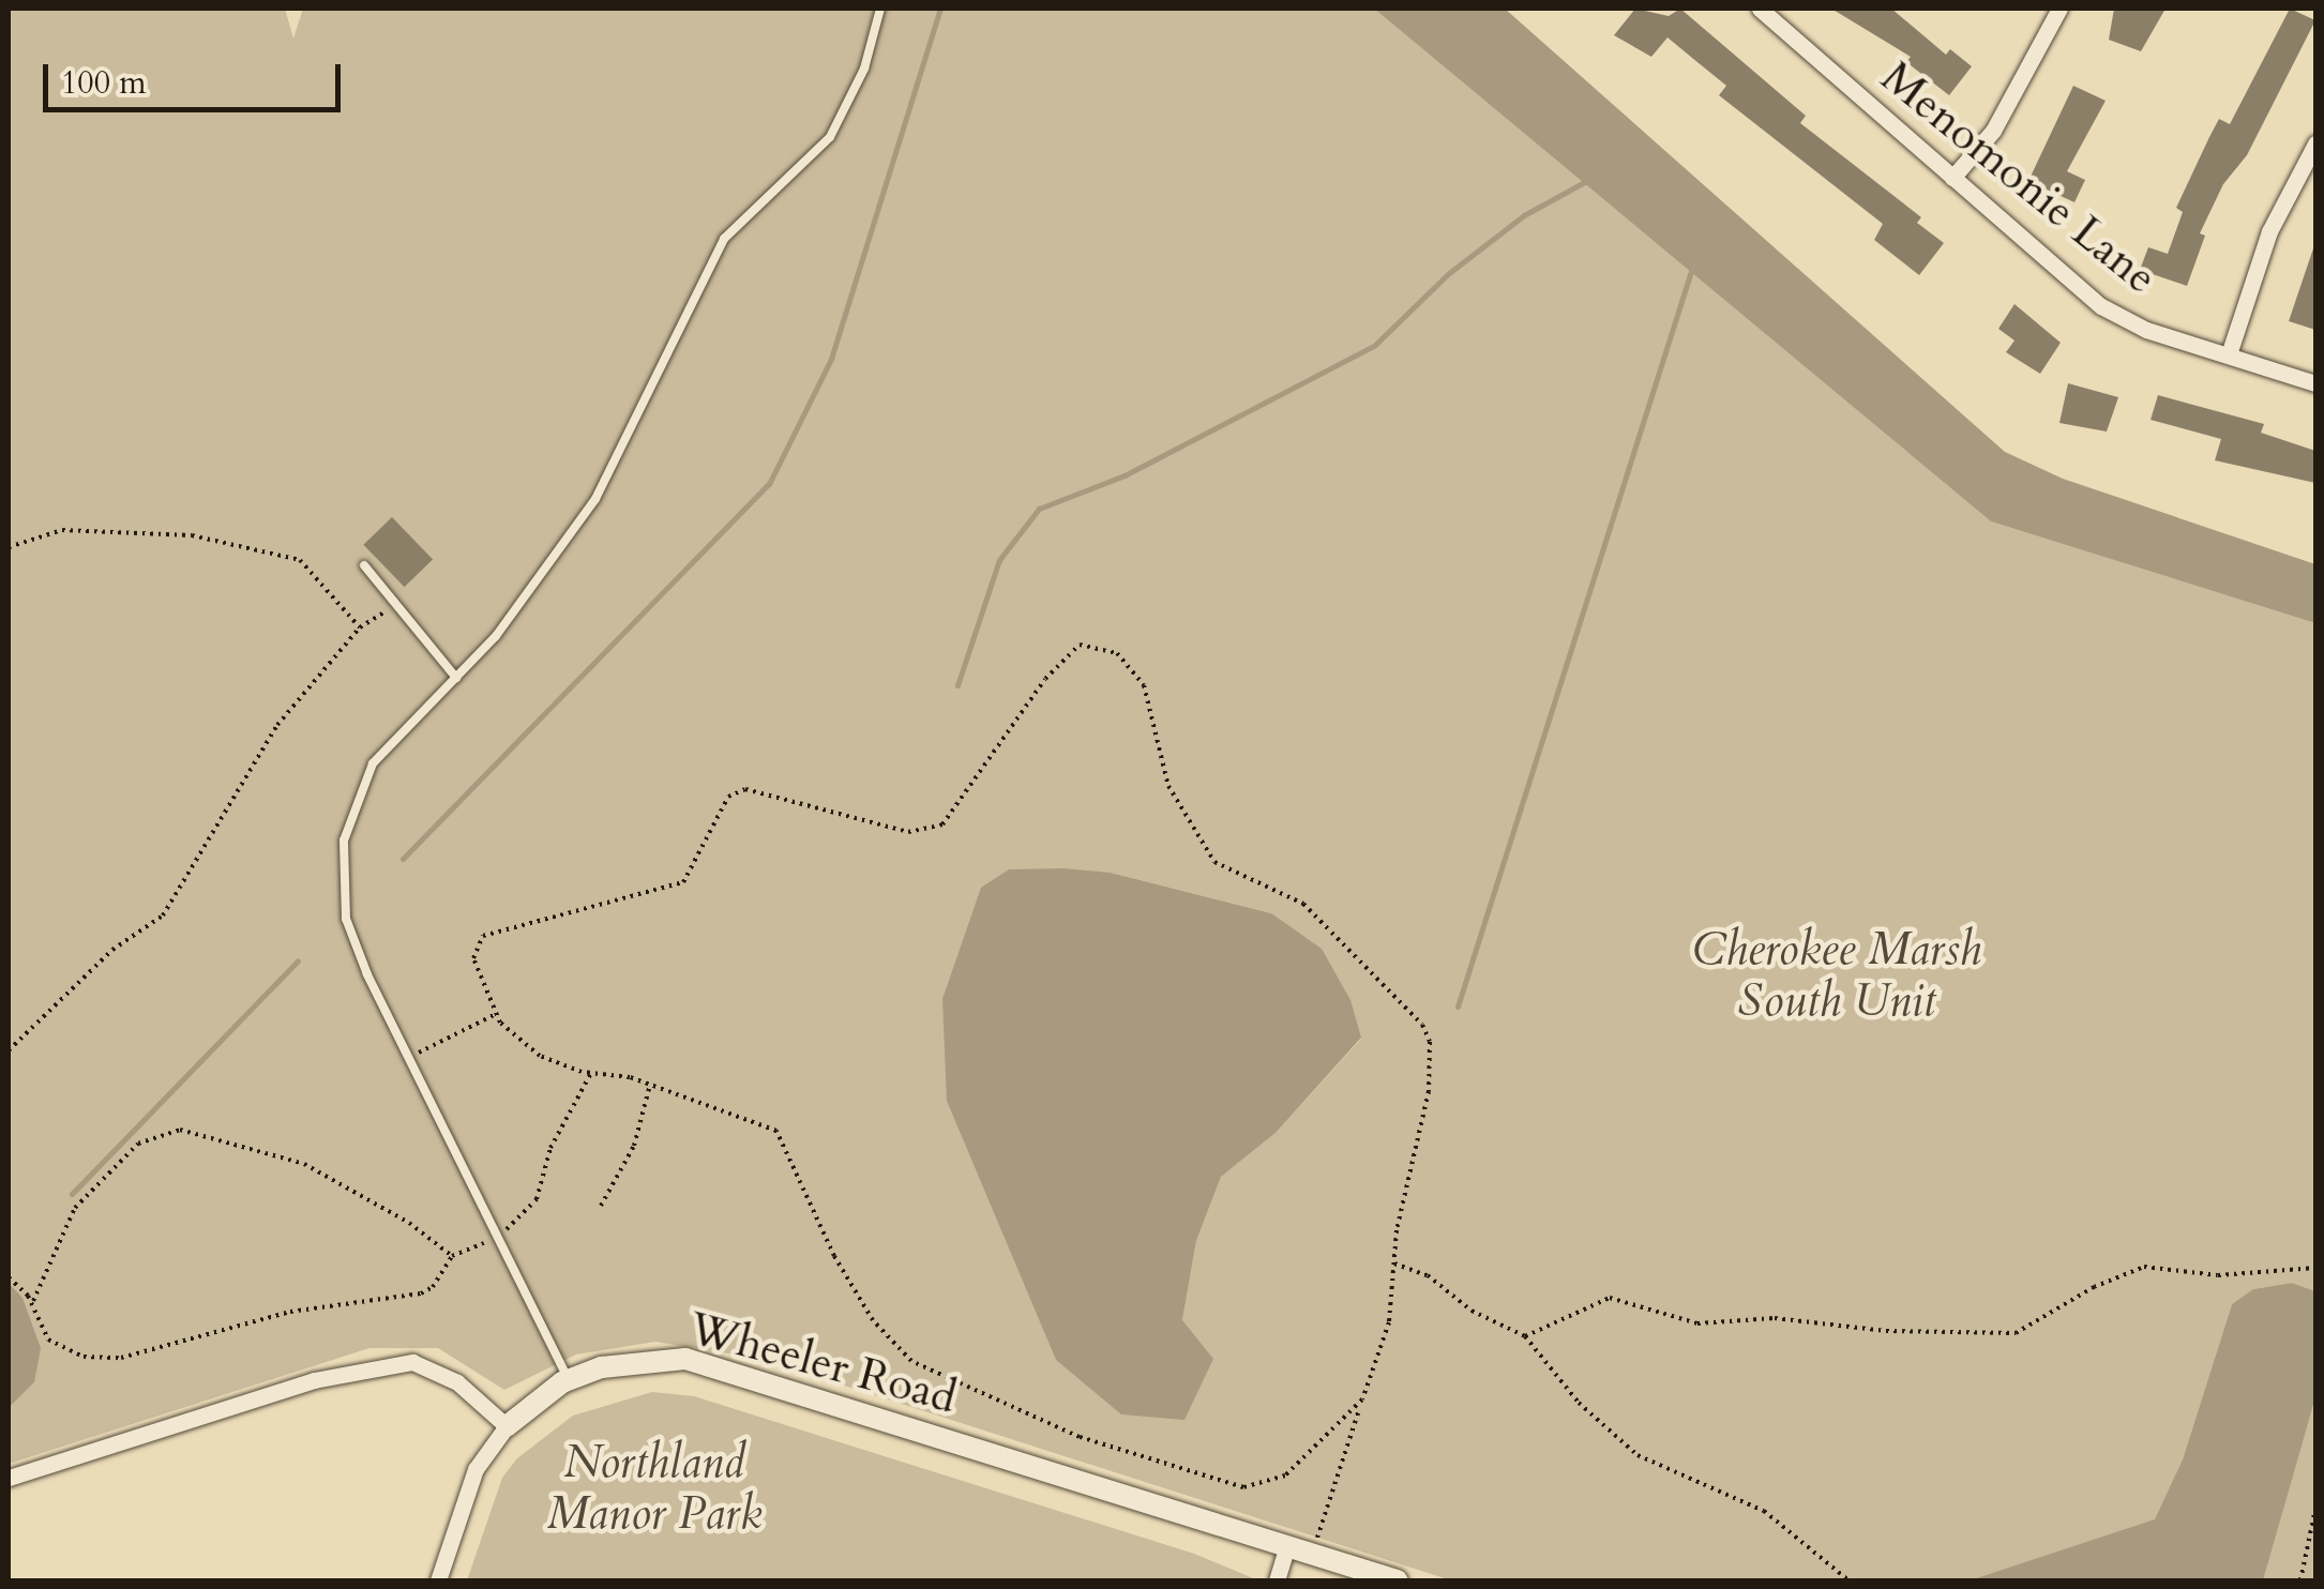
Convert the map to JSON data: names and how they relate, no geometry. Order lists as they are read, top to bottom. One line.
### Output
{"streets":{"street":["Menomonie Lane","Wheeler Road"]},"parks":["Cherokee Marsh South Unit","Northland Manor Park"],"scale_bar":"100 m"}
